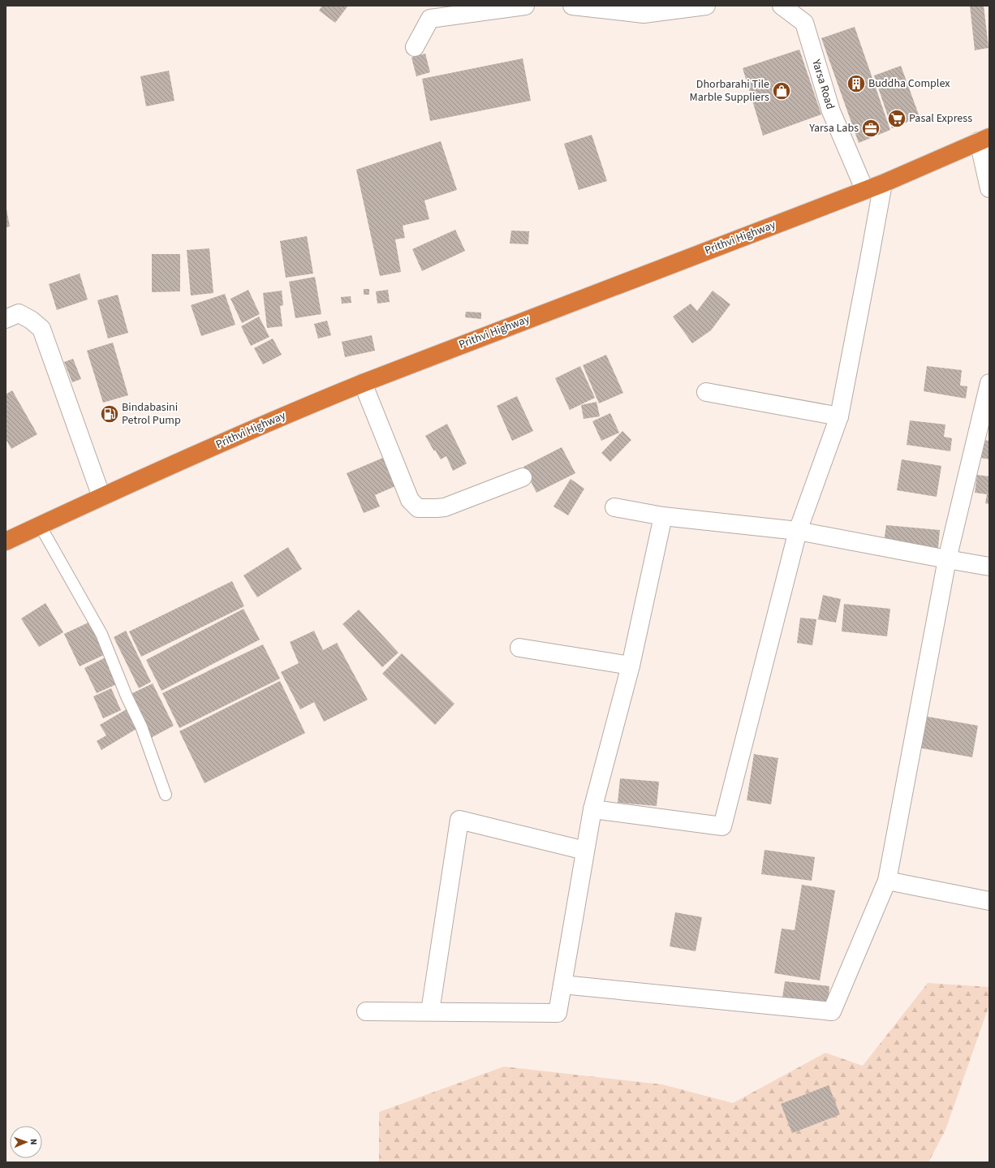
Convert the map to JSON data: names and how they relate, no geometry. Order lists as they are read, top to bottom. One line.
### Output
{"streets":{"highway":["Prithvi Highway"],"street":["Yarsa Road"]},"crossings":[["Yarsa Road","Prithvi Highway"]],"places":{"building":["Buddha Complex"],"shop":["Dhorbarahi Tile Marble Suppliers"],"supermarket":["Pasal Express"],"office":["Yarsa Labs"],"fuel station":["Bindabasini Petrol Pump"]},"north":"right"}
